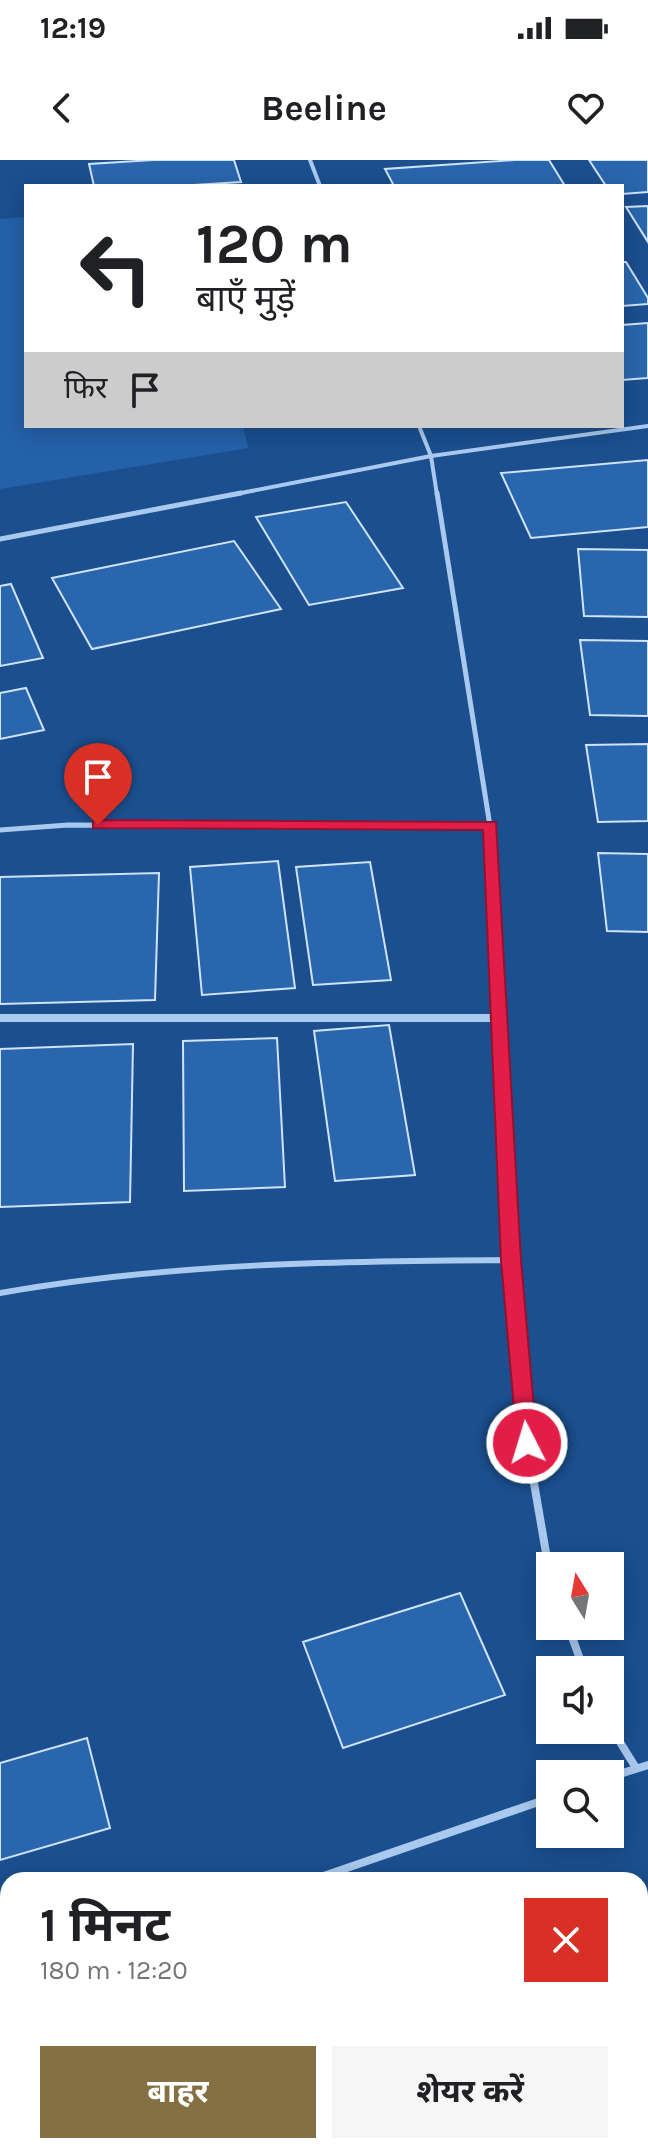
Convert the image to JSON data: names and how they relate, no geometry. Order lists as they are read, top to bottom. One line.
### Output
{"north":"top","page":{"status":"12:19","header":"Beeline","turn":["120 m","बाएँ मुड़ें"],"then":"फिर","heading":["1 मिनट","180 m · 12:20"],"buttons":["बाहर","शेयर करें"]}}
